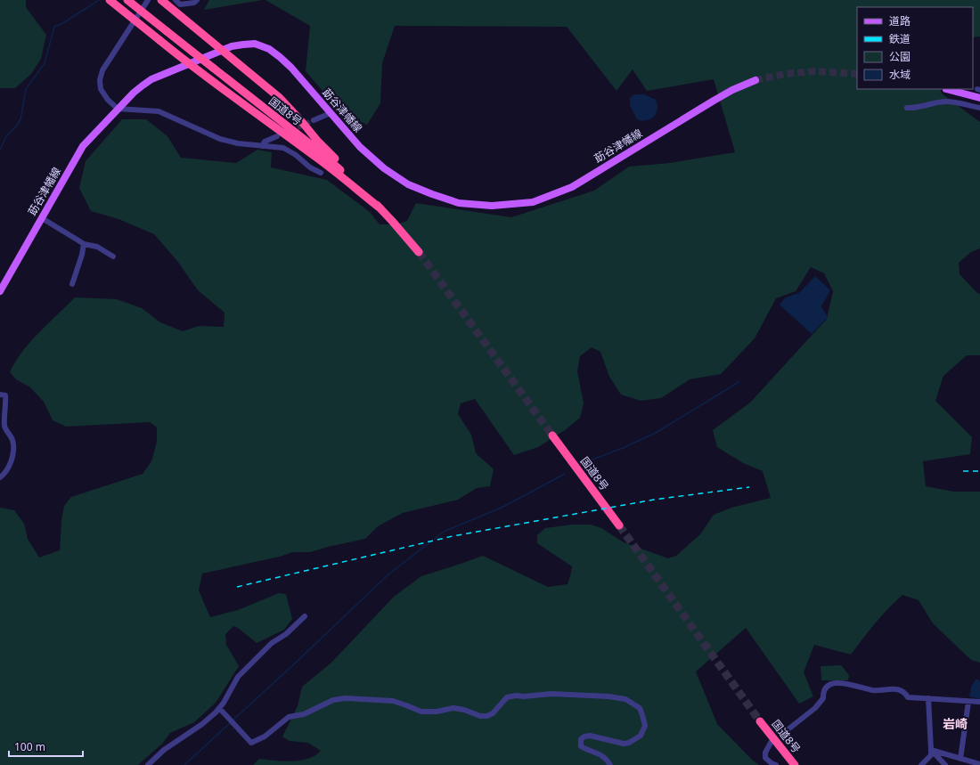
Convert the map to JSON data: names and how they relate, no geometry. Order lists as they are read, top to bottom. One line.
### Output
{"streets":{"highway":["国道8号"],"main road":["莇谷津幡線"]},"districts":["岩崎"],"legend":["道路","鉄道","公園","水域"],"scale_bar":"100 m"}
